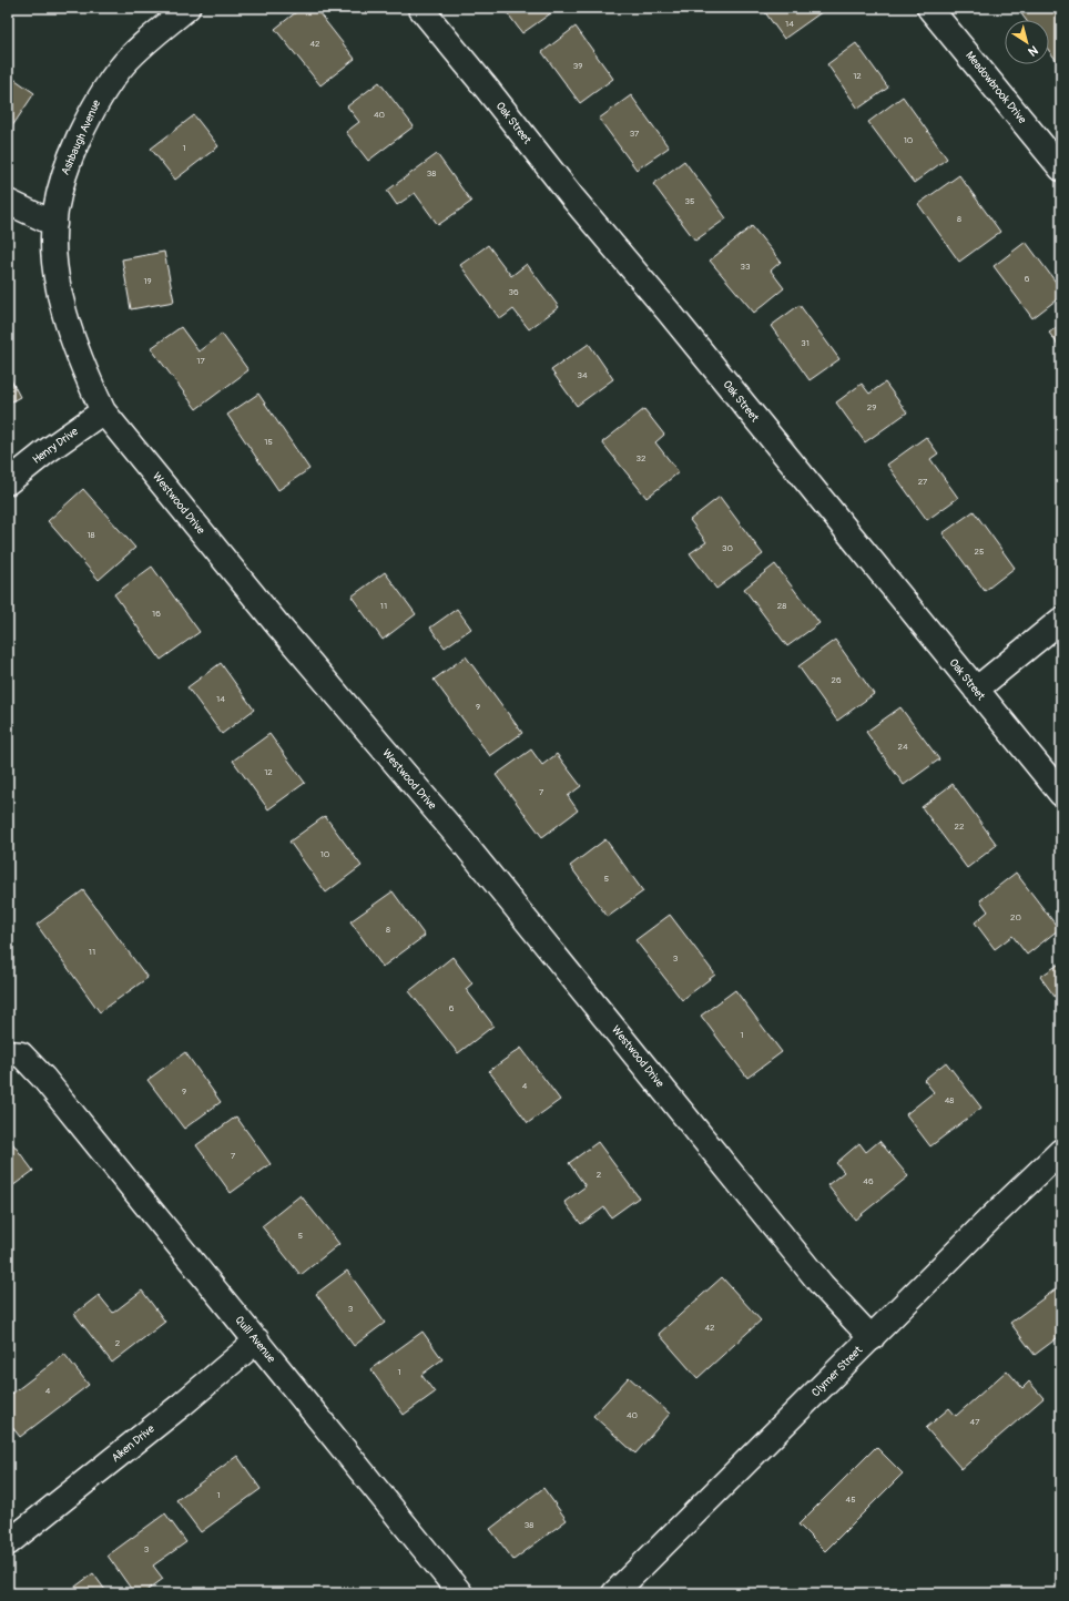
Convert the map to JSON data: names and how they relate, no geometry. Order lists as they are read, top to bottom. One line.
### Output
{"streets":{"street":["Meadowbrook Drive","Oak Street","Ashbaugh Avenue","Henry Drive","Westwood Drive","Quill Avenue","Clymer Street","Aiken Drive"]},"crossings":[["Ashbaugh Avenue","Westwood Drive"],["Henry Drive","Westwood Drive"],["Westwood Drive","Clymer Street"],["Quill Avenue","Aiken Drive"]],"house_numbers":["14","42","39","12","40","37","10","1","38","35","8","33","6","19","36","31","17","34","29","15","32","27","18","30","25","11","28","16","26","14","9","24","12","7","22","10","5","20","8","11","3","6","1","4","9","48","7","2","46","5","3","42","2","1","4","40","47","1","45","38","3"],"north":"bottom right"}
